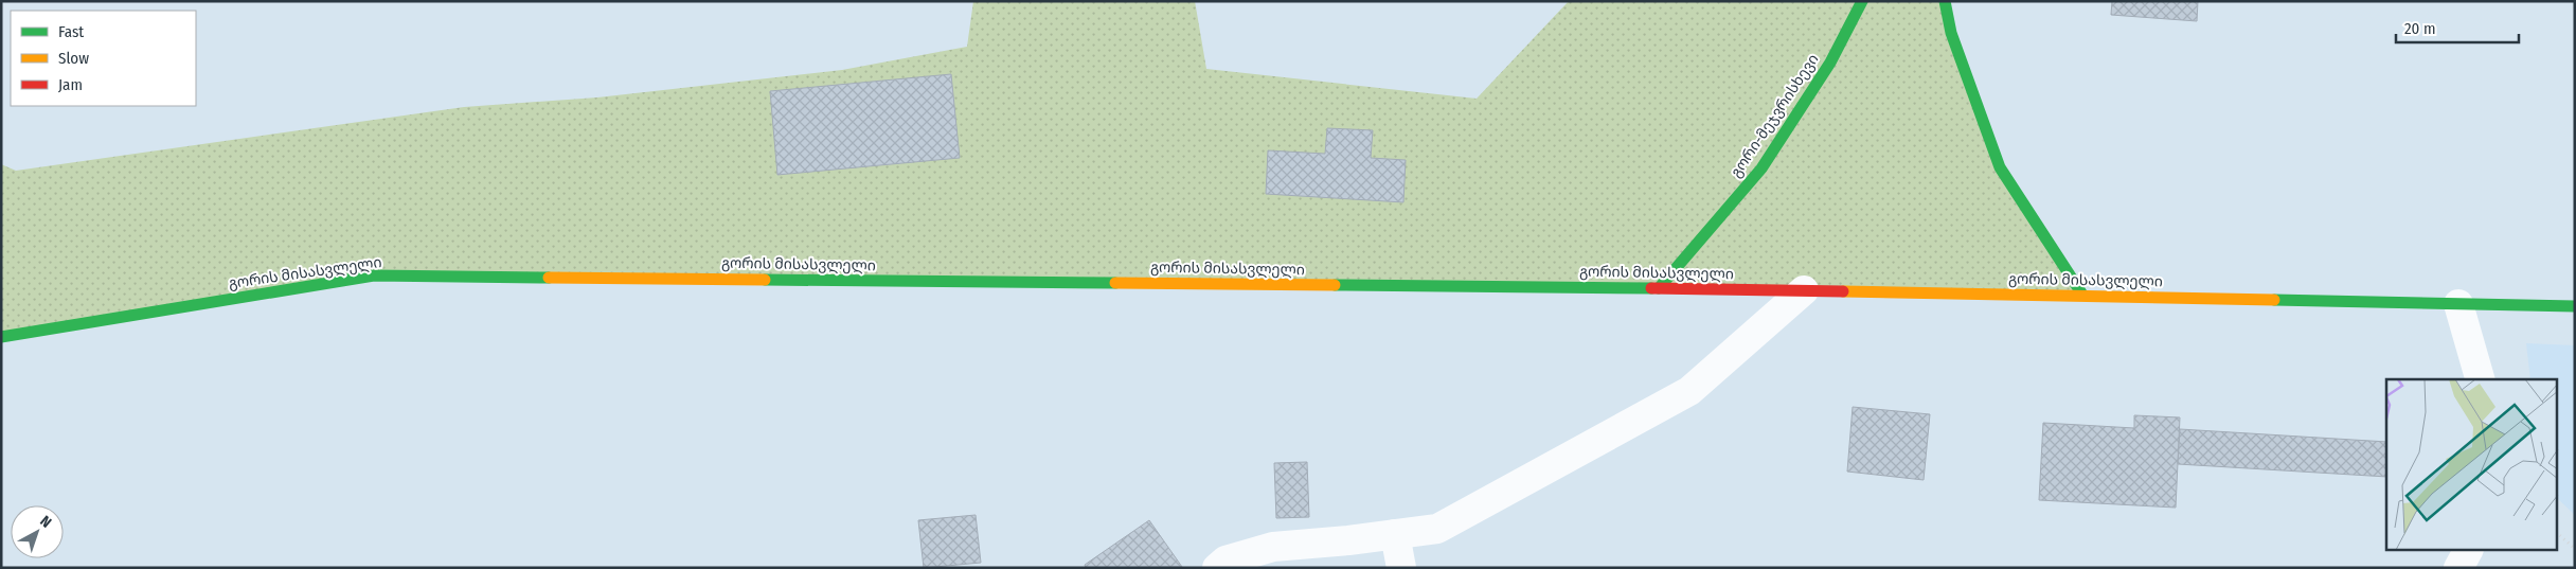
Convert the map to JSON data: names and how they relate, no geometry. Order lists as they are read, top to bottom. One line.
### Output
{"streets":{"main road":["გორი-მეჯვრისხევი","გორის მისასვლელი"]},"crossings":[["გორი-მეჯვრისხევი","გორის მისასვლელი"]],"legend":["Fast","Slow","Jam"],"scale_bar":"20 m","north":"top right"}
